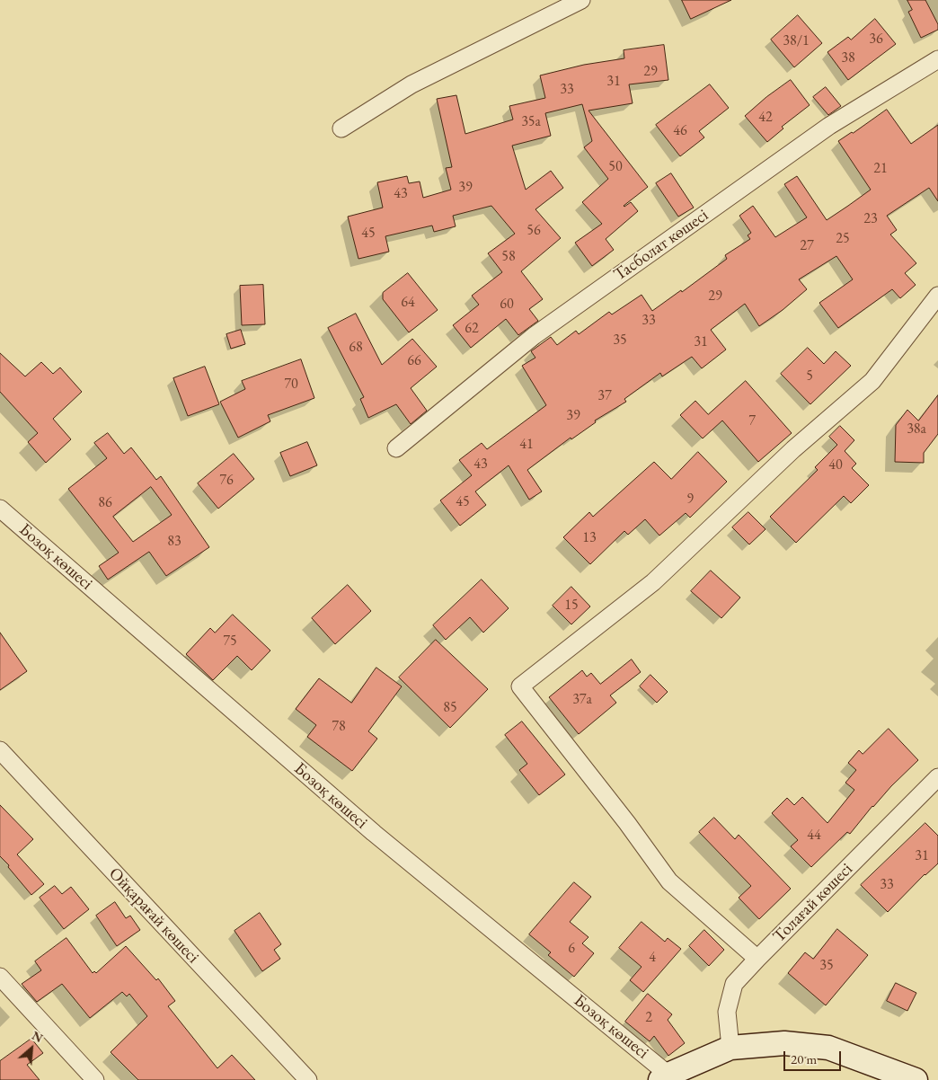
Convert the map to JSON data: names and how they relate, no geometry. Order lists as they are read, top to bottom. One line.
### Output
{"streets":{"street":["Тасболат көшесі","Бозоқ көшесі","Толағай көшесі","Ойқарағай көшесі"]},"house_numbers":["36","38/1","38","29","31","33","42","35а","46","50","21","39","43","23","56","45","25","27","58","29","64","60","33","62","35","31","68","66","5","70","37","39","7","38а","41","43","40","76","9","45","86","13","83","15","75","37а","85","78","44","31","33","6","4","35","2"],"scale_bar":"20 m","north":"top right"}
